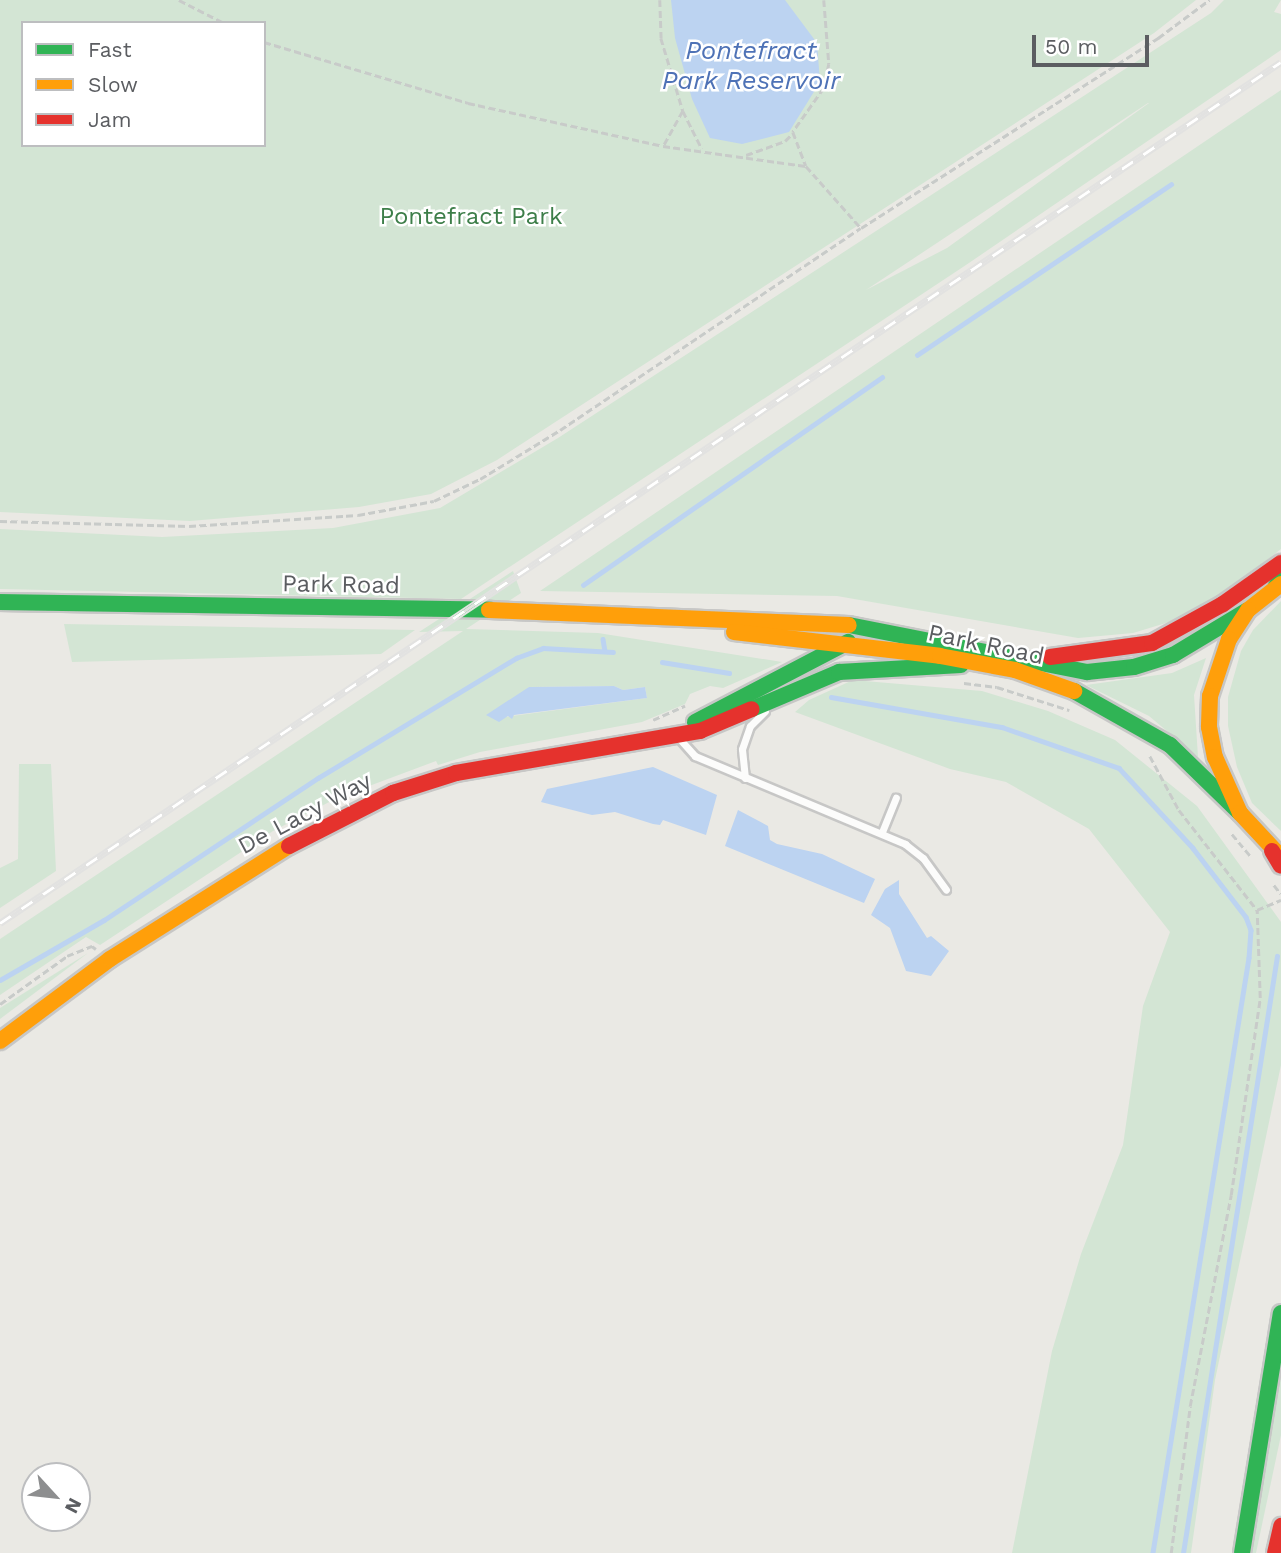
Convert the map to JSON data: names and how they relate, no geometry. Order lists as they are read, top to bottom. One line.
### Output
{"streets":{"main road":["Park Road","De Lacy Way"]},"crossings":[["Park Road","De Lacy Way"]],"water":["Pontefract Park Reservoir"],"parks":["Pontefract Park"],"legend":["Fast","Slow","Jam"],"scale_bar":"50 m","north":"bottom right"}
